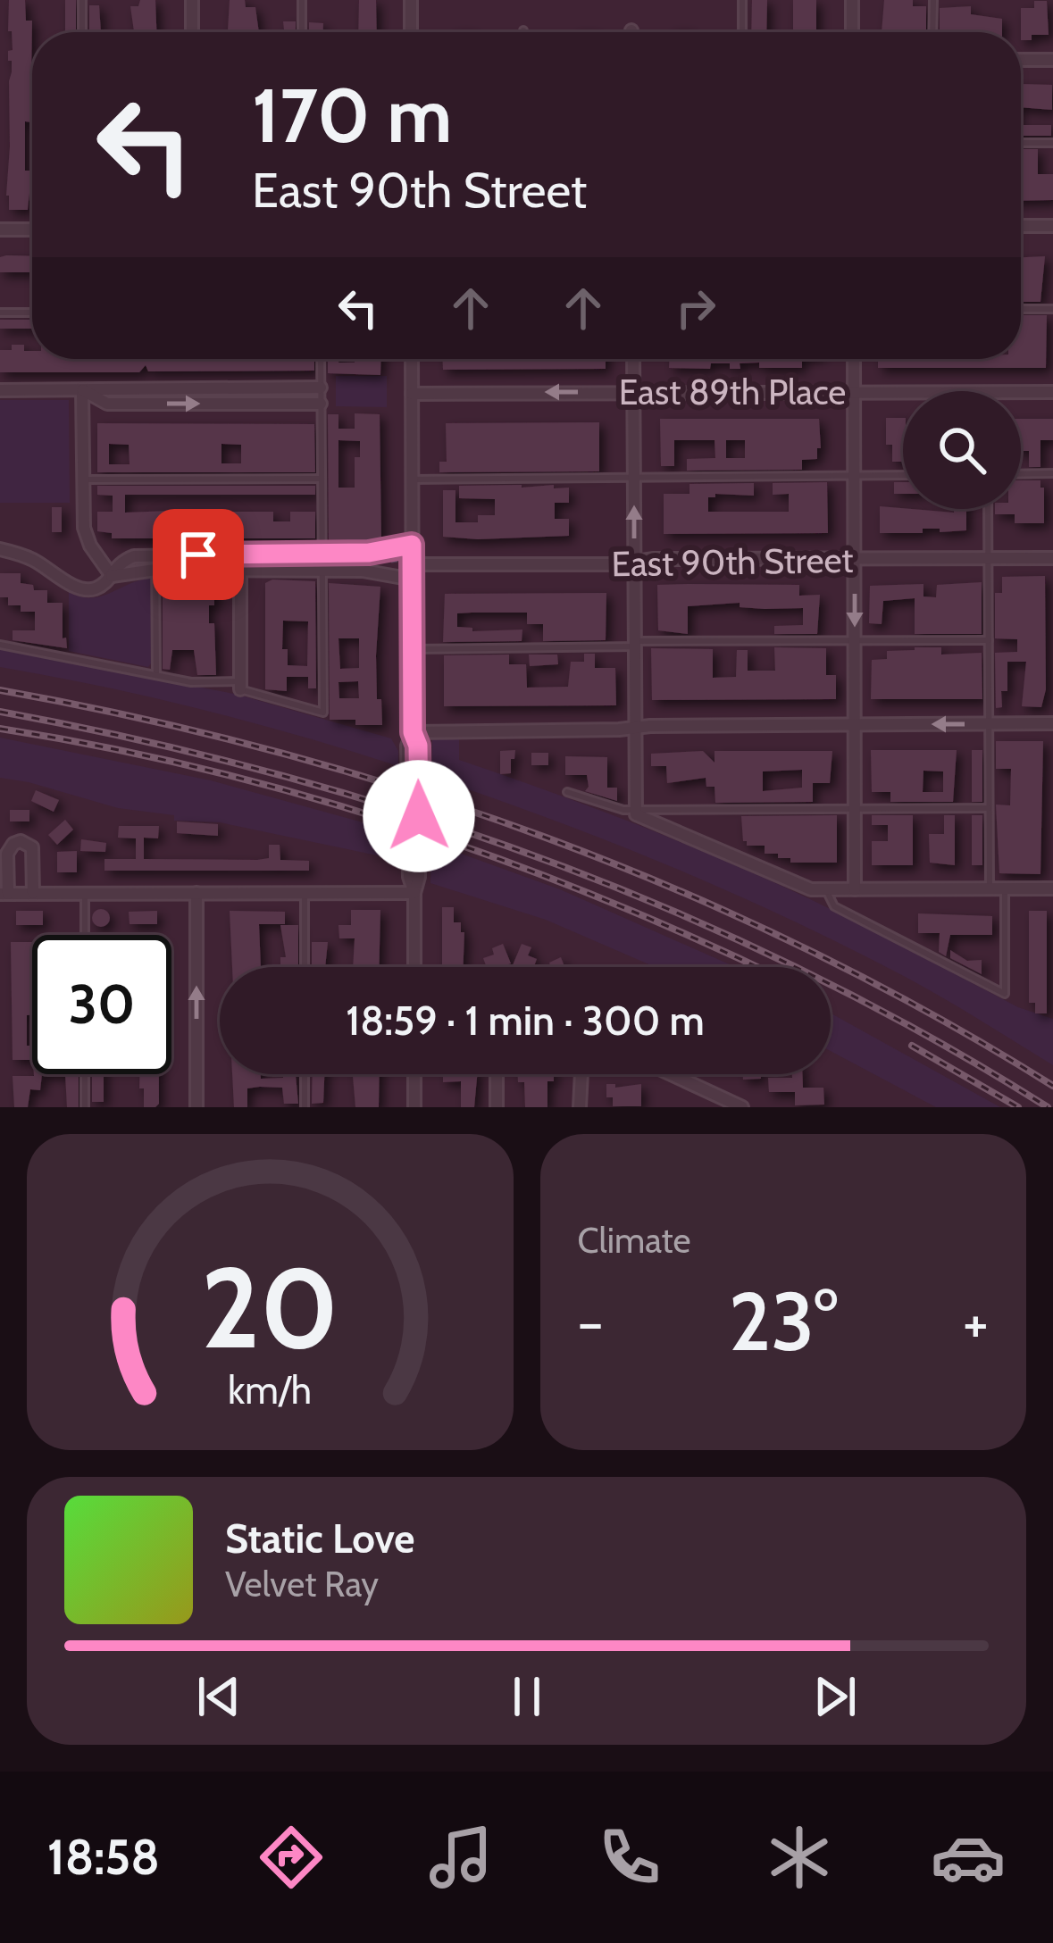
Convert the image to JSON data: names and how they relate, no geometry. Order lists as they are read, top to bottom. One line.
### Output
{"streets":{"street":["East 89th Place","East 90th Street"]},"page":{"turn":["170 m","East 90th Street"],"limit":"30","trip":"18:59 · 1 min · 300 m","tile":"Climate","heat":["−","23°","+"],"song":["Static Love","Velvet Ray"],"tabs":"18:58","gauge":["20","km/h"]}}
